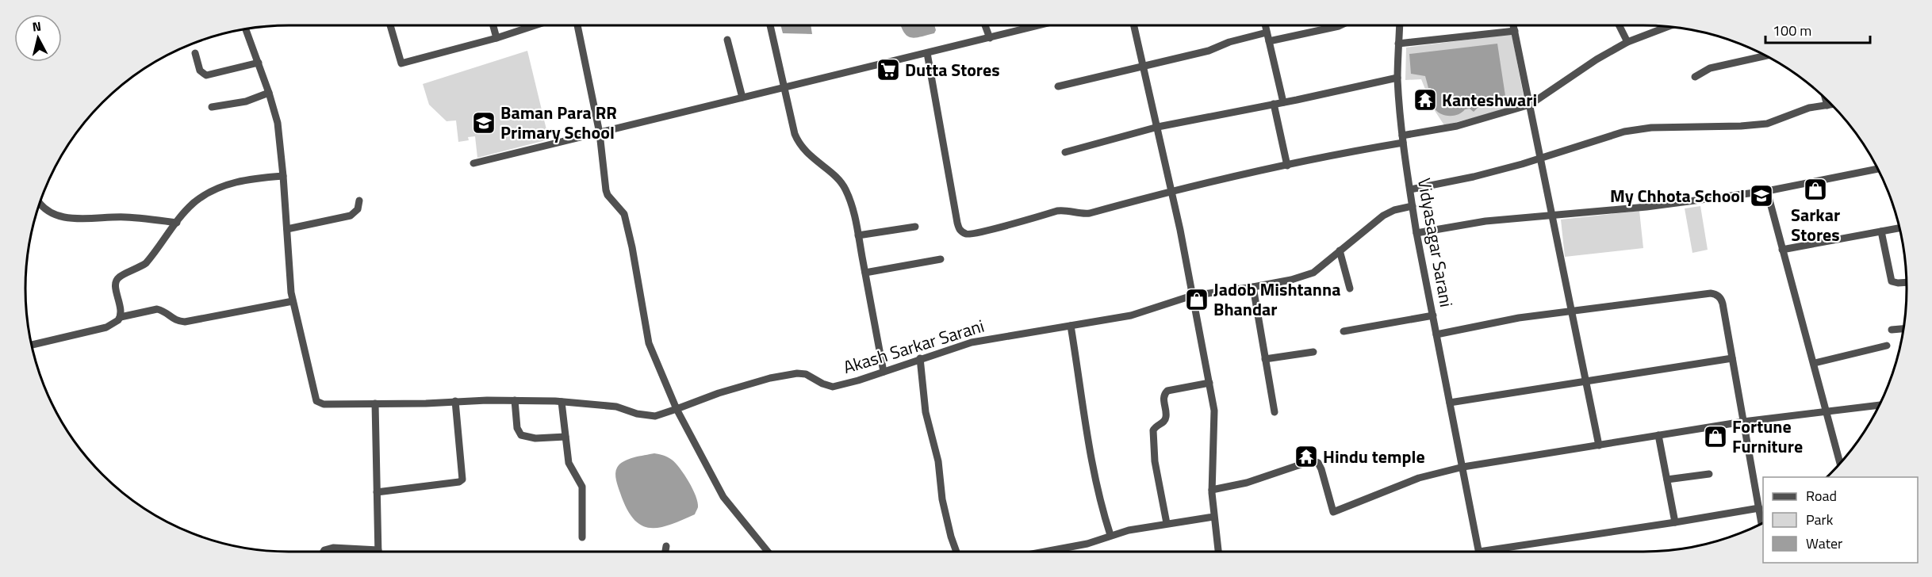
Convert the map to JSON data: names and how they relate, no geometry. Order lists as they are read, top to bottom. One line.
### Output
{"streets":{"street":["Vidyasagar Sarani","Akash Sarkar Sarani"]},"crossings":[["Vidyasagar Sarani","Akash Sarkar Sarani"]],"places":{"supermarket":["Dutta Stores"],"temple":["Kanteshwari","Hindu temple"],"school or university":["Baman Para RR Primary School","My Chhota School"],"shop":["Sarkar Stores","Jadob Mishtanna Bhandar","Fortune Furniture"]},"legend":["Road","Park","Water"],"scale_bar":"100 m","north":"top"}
